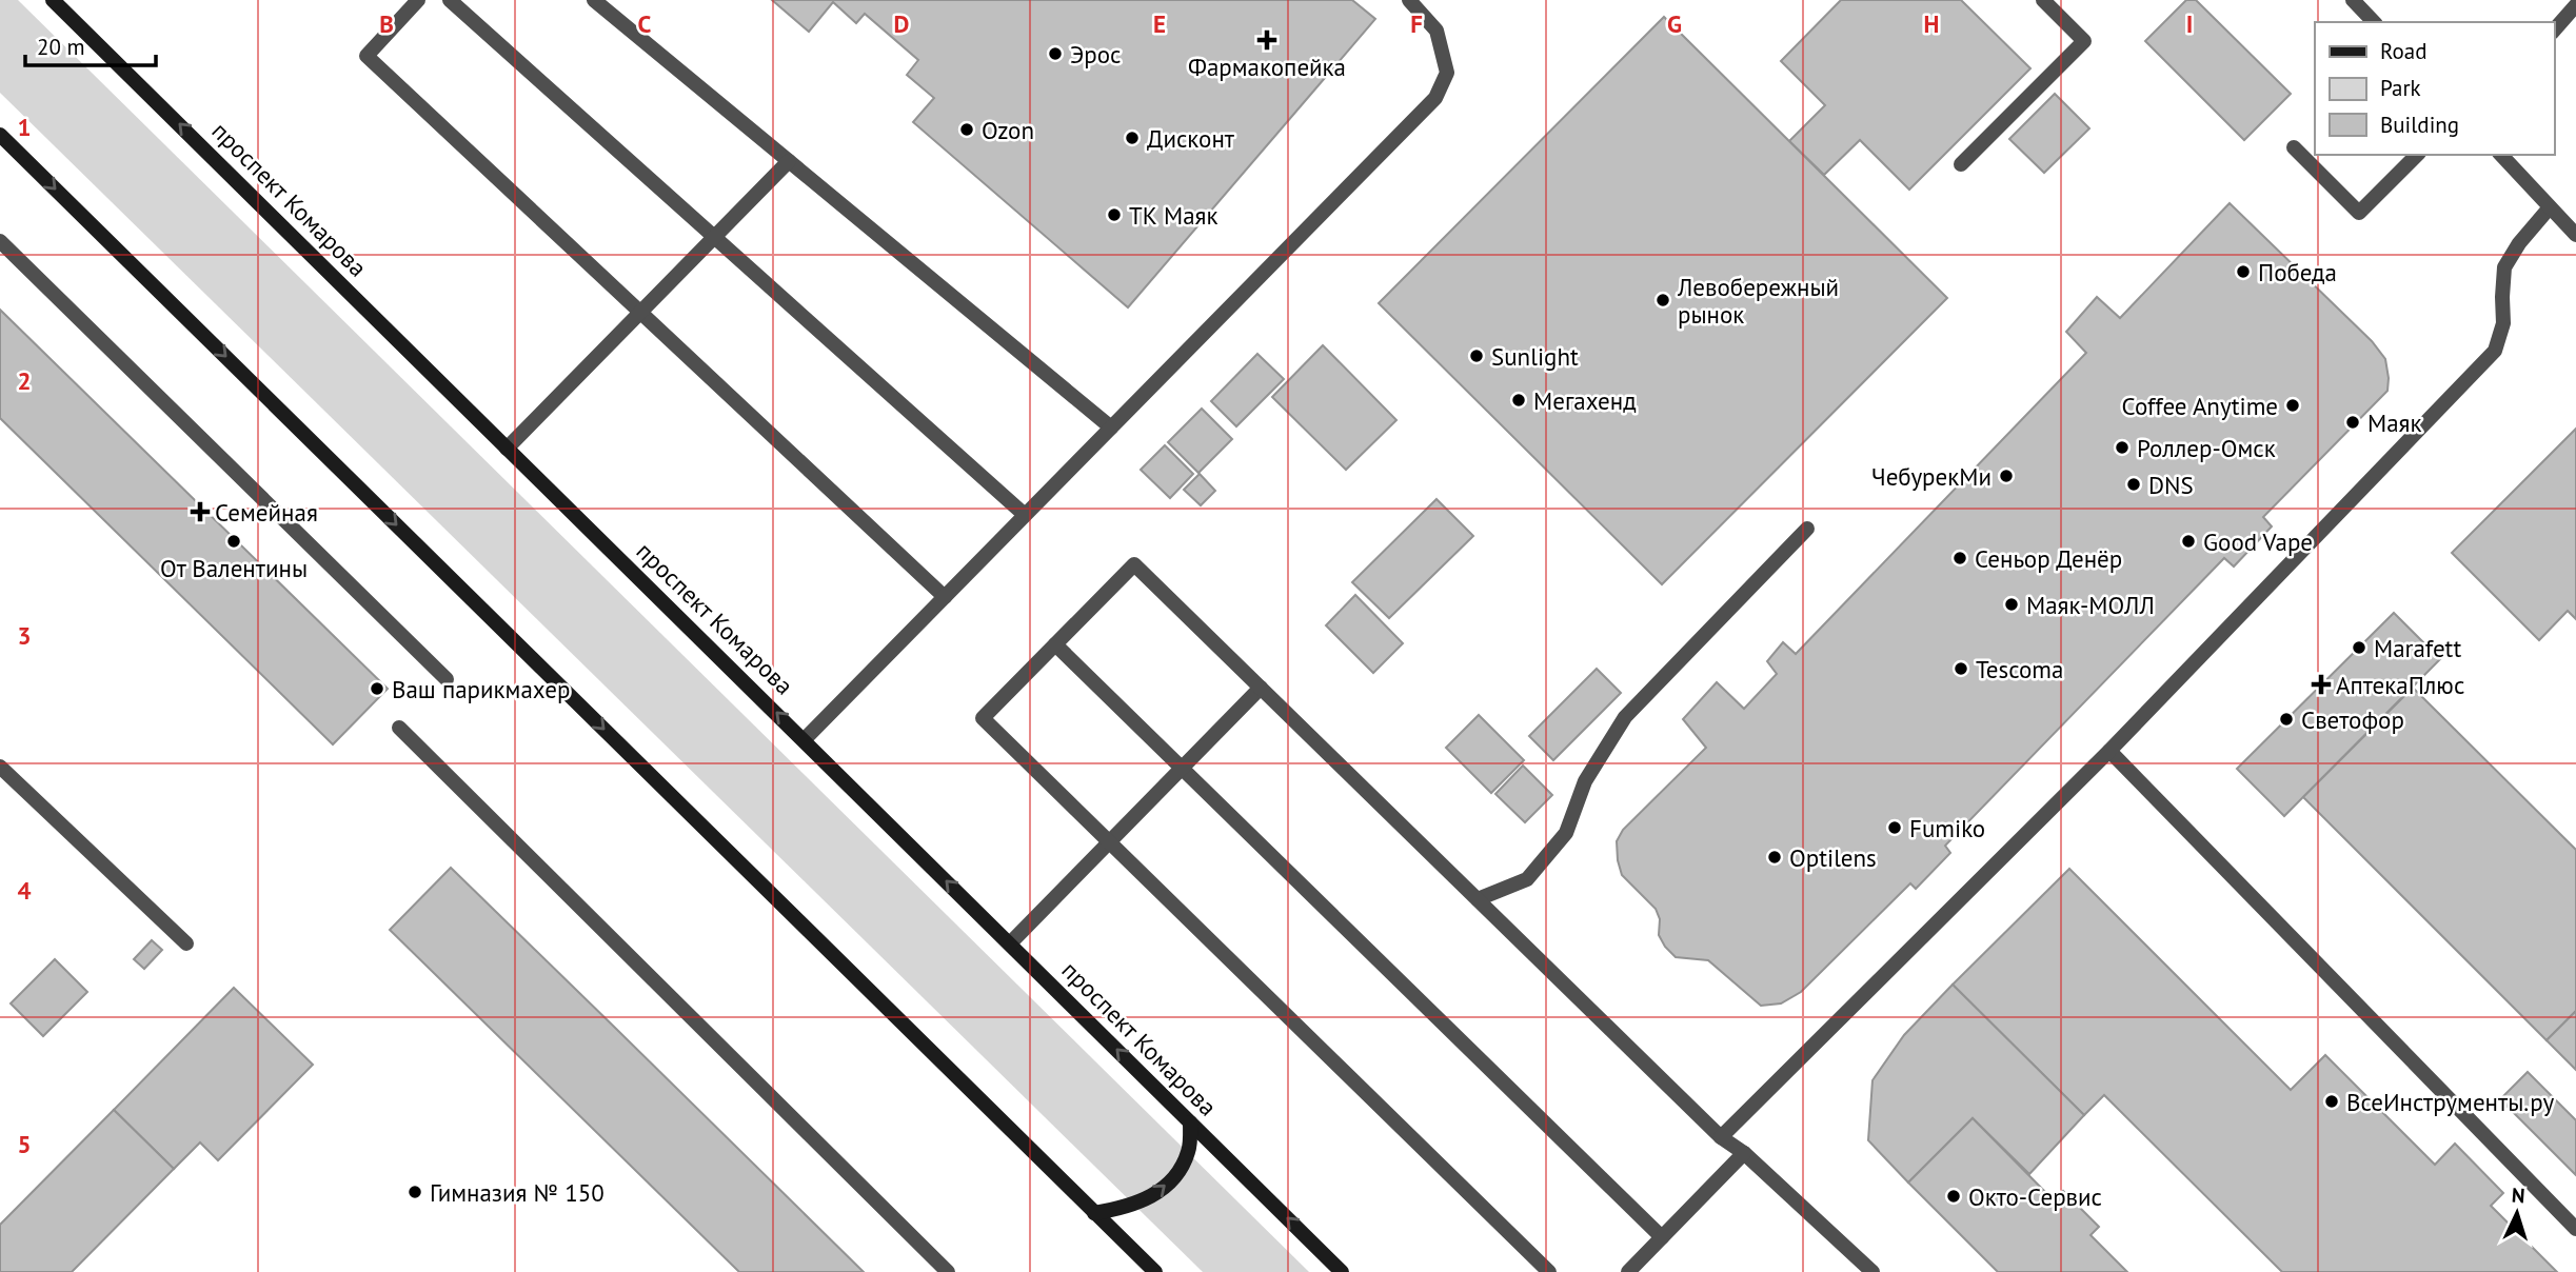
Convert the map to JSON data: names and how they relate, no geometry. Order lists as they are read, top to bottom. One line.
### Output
{"streets":{"main road":["проспект Комарова"]},"places":{"health":["Фармакопейка","Семейная","АптекаПлюс"],"other":["Эрос","Ozon","Дисконт","ТК Маяк","Победа","Левобережный рынок","Sunlight","Мегахенд","Coffee Anytime","Маяк","Роллер-Омск","ЧебурекМи","DNS","От Валентины","Good Vape","Сеньор Денёр","Маяк-МОЛЛ","Marafett","Tescoma","Ваш парикмахер","Светофор","Fumiko","Optilens","ВсеИнструменты.ру","Гимназия № 150","Окто-Сервис"]},"legend":["Road","Park","Building"],"scale_bar":"20 m","north":"top","grid":{"columns":["B","C","D","E","F","G","H","I"],"rows":["1","2","3","4","5"]}}
